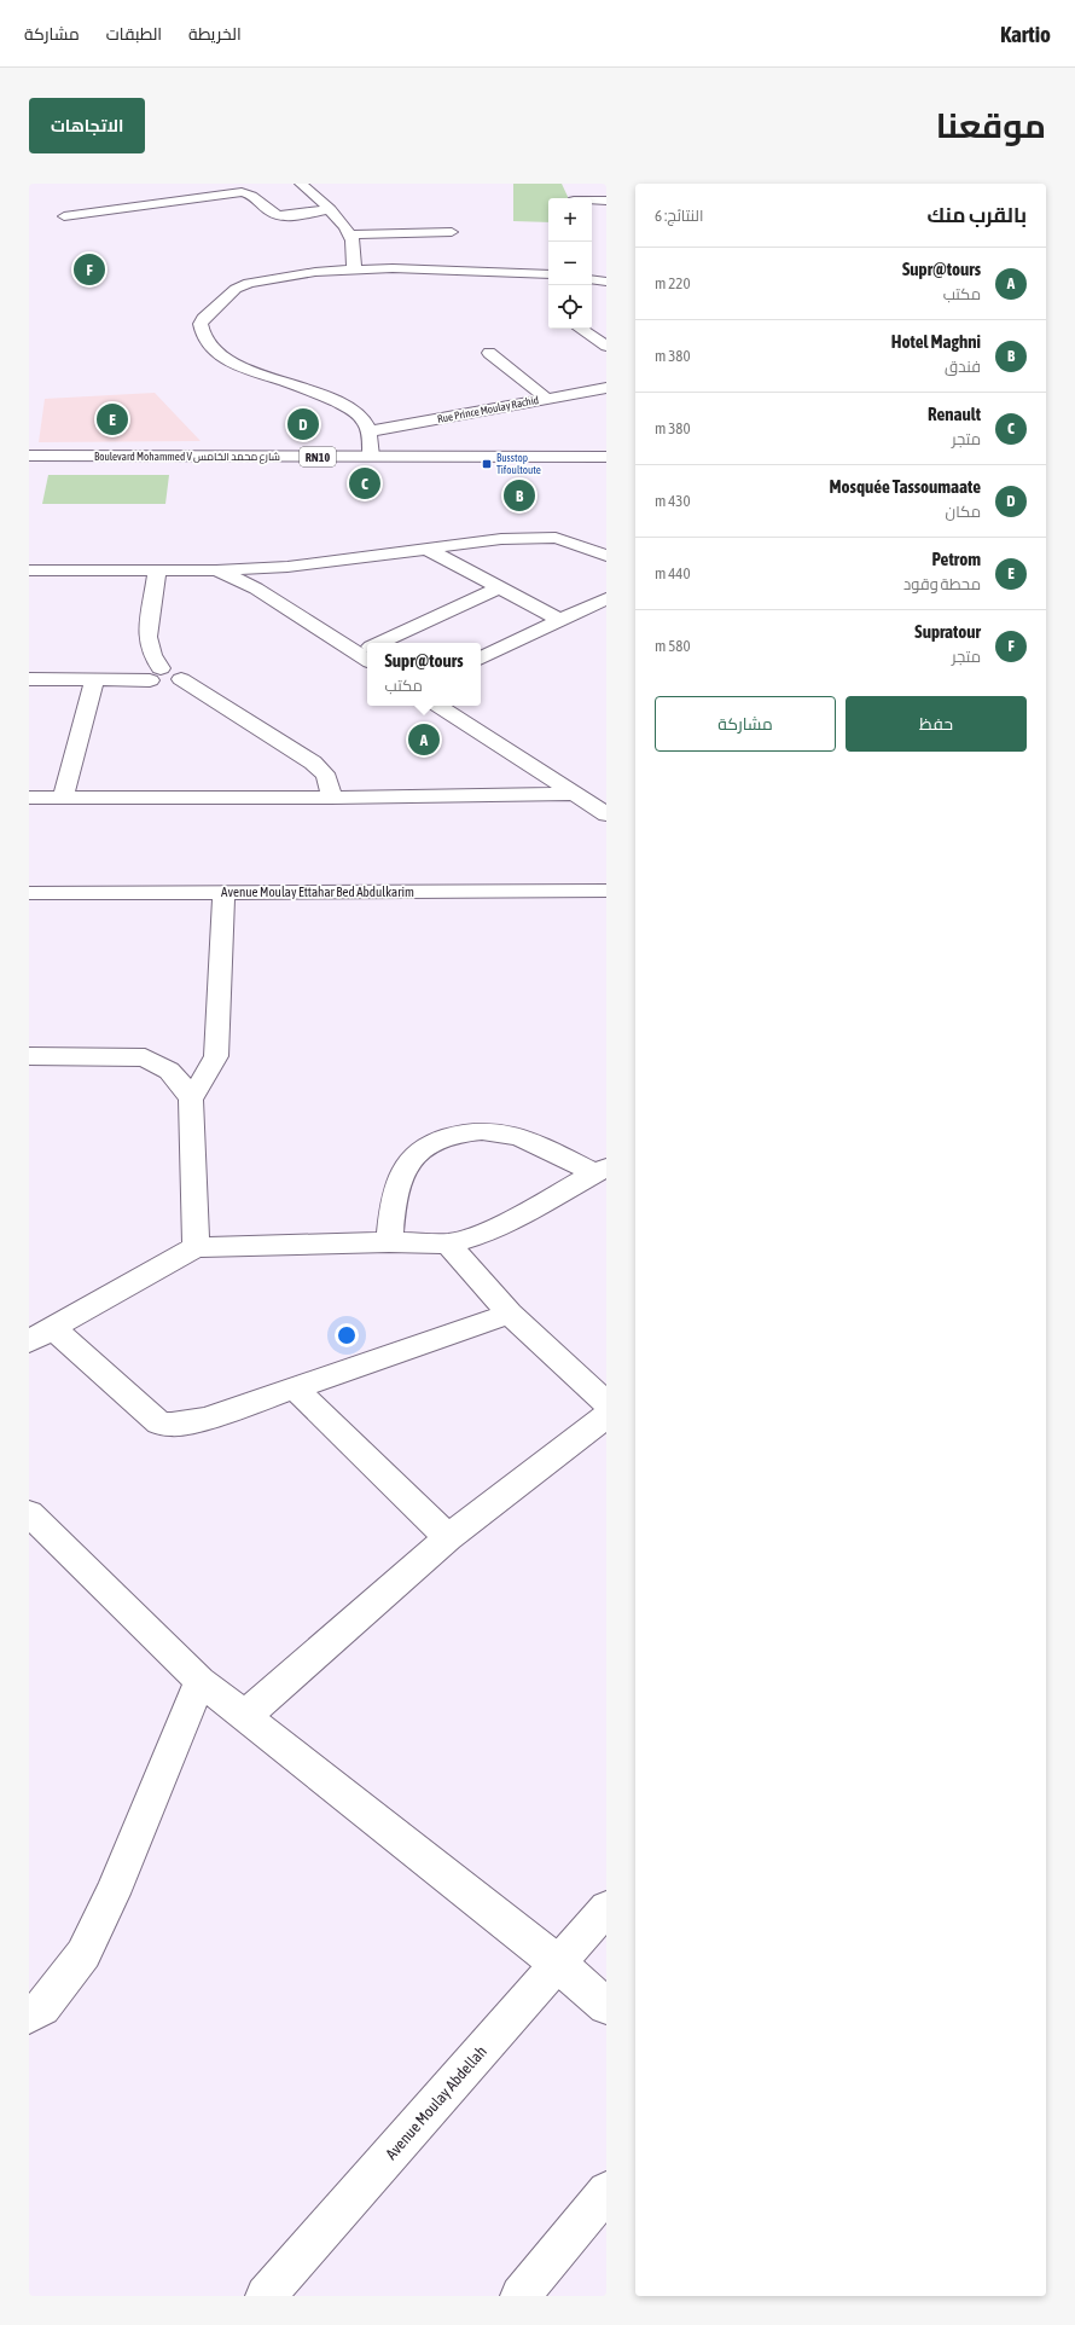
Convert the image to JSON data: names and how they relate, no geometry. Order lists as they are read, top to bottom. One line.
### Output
{"streets":{"street":["Rue Prince Moulay Rachid","Boulevard Mohammed V شارع محمد الخامس","RN10","Avenue Moulay Ettahar Bed Abdulkarim","Avenue Moulay Abdellah"]},"places":{"transit":["Busstop Tifoultoute"]},"page":{"header":"Kartio","nav":["الخريطة","الطبقات","مشاركة"],"title":"موقعنا","buttons":["الاتجاهات",["حفظ","مشاركة"]],"heading":["بالقرب منك","النتائج: 6"],"map_buttons":["+","−"],"list":[{"mark":"A","name":"Supr@tours","note":"مكتب","value":"220 m"},{"mark":"B","name":"Hotel Maghni","note":"فندق","value":"380 m"},{"mark":"C","name":"Renault","note":"متجر","value":"380 m"},{"mark":"D","name":"Mosquée Tassoumaate","note":"مكان","value":"430 m"},{"mark":"E","name":"Petrom","note":"محطة وقود","value":"440 m"},{"mark":"F","name":"Supratour","note":"متجر","value":"580 m"}],"pins":["F","E","D","C","B","A"],"popup":["Supr@tours","مكتب"]}}
